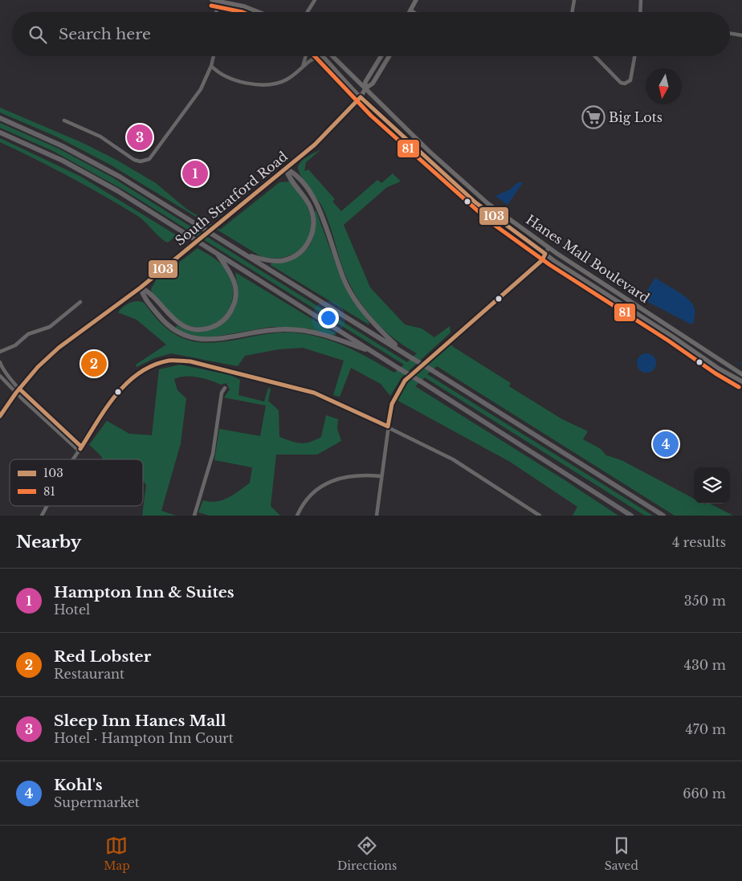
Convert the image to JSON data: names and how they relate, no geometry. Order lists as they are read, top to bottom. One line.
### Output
{"streets":{"main road":["South Stratford Road","Hanes Mall Boulevard"]},"crossings":[["South Stratford Road","Hanes Mall Boulevard"]],"places":{"supermarket":["Big Lots"]},"lines":["transit line 81","transit line 103"],"legend":["103","81"],"north":"bottom","page":{"search":"Search here","pins":["3","1","2","4"],"heading":["Nearby","4 results"],"list":[{"mark":"1","name":"Hampton Inn & Suites","note":"Hotel","value":"350 m"},{"mark":"2","name":"Red Lobster","note":"Restaurant","value":"430 m"},{"mark":"3","name":"Sleep Inn Hanes Mall","note":"Hotel · Hampton Inn Court","value":"470 m"},{"mark":"4","name":"Kohl's","note":"Supermarket","value":"660 m"}],"nav":["Map","Directions","Saved"]}}
